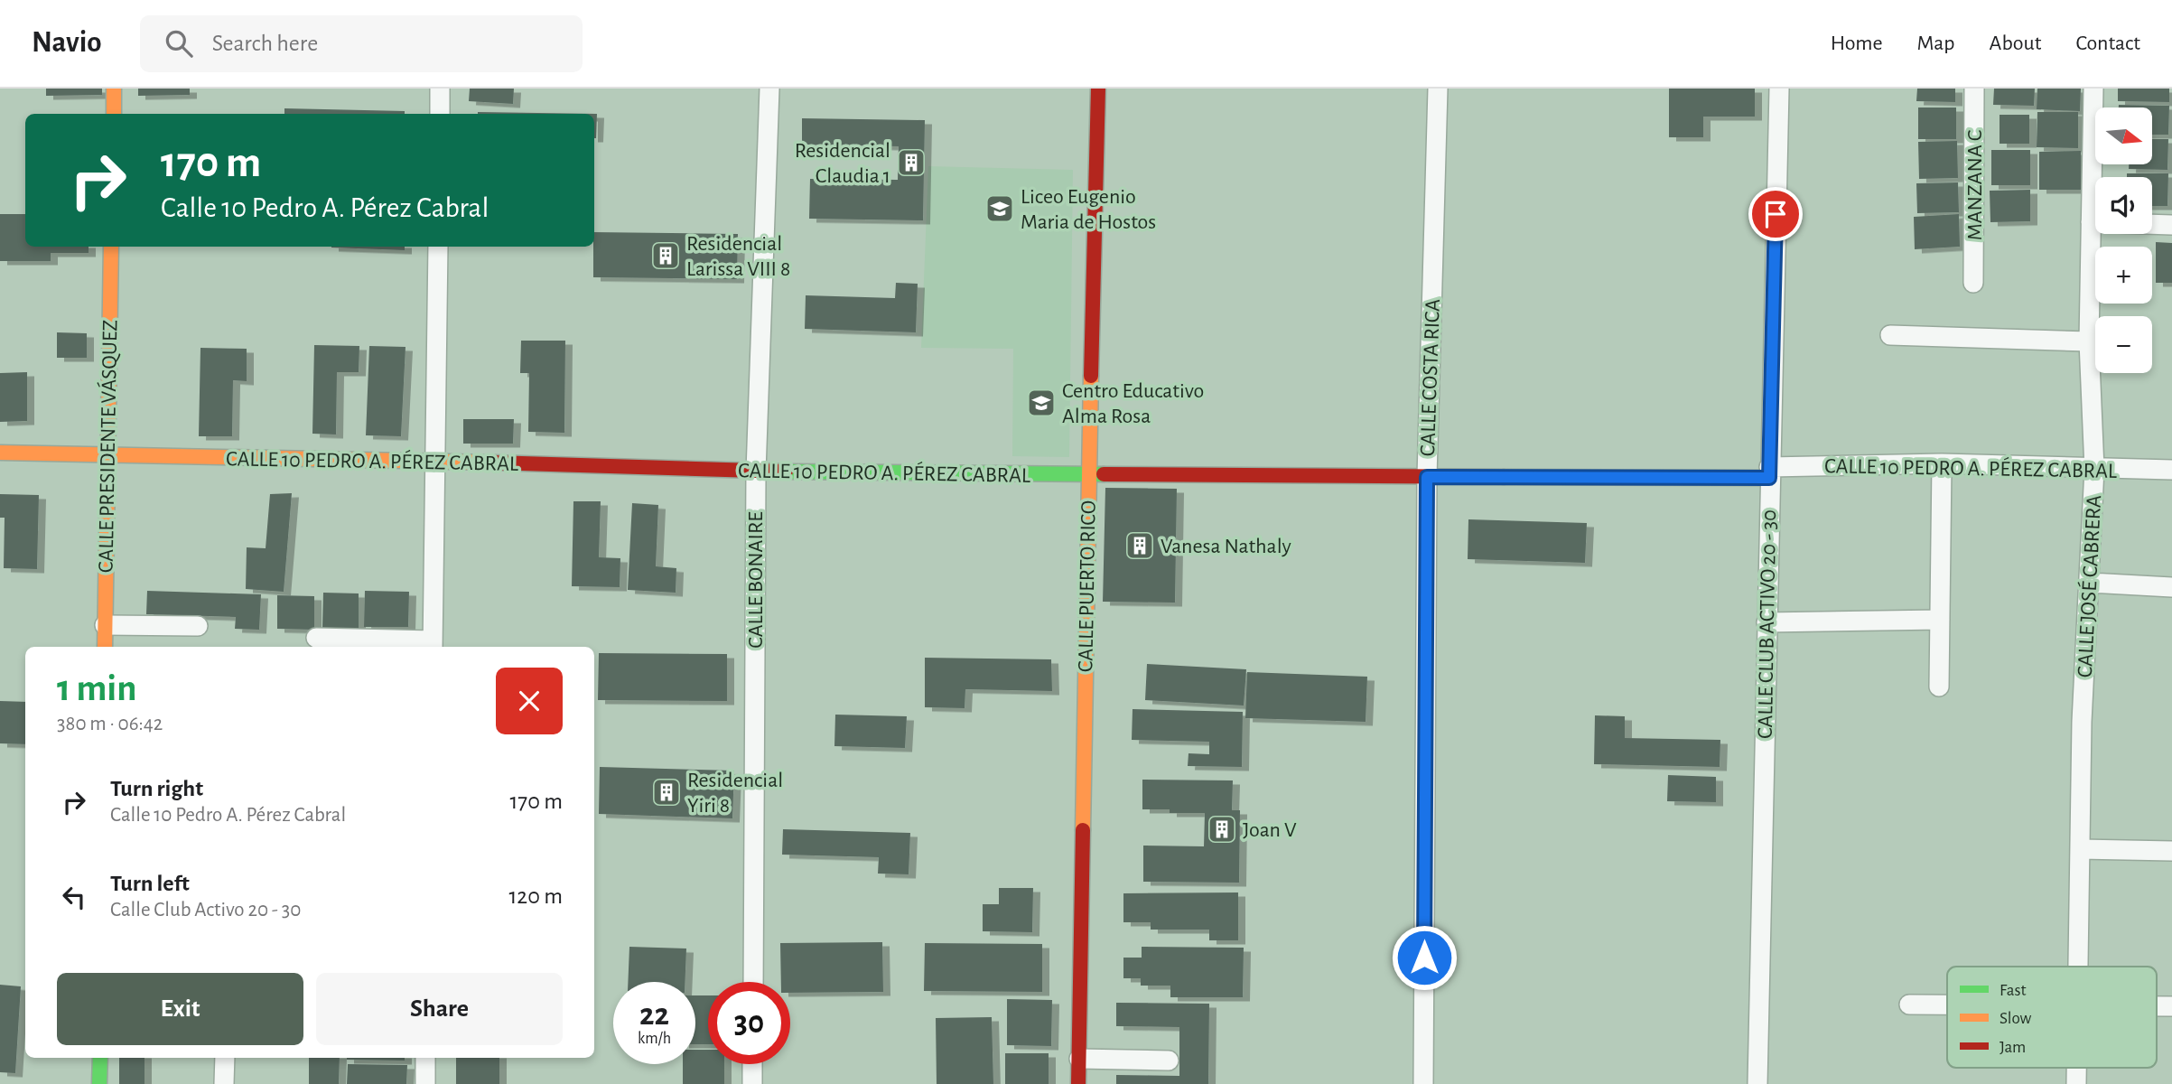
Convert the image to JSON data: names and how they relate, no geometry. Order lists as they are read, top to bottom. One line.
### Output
{"streets":{"street":["MANZANA C","CALLE COSTA RICA","CALLE PRESIDENTE VÁSQUEZ","CALLE 10 PEDRO A. PÉREZ CABRAL","CALLE BONAIRE","CALLE PUERTO RICO","CALLE JOSÉ CABRERA","CALLE CLUB ACTIVO 20 - 30"]},"crossings":[["CALLE COSTA RICA","CALLE 10 PEDRO A. PÉREZ CABRAL"],["CALLE PRESIDENTE VÁSQUEZ","CALLE 10 PEDRO A. PÉREZ CABRAL"],["CALLE 10 PEDRO A. PÉREZ CABRAL","CALLE BONAIRE"],["CALLE 10 PEDRO A. PÉREZ CABRAL","CALLE PUERTO RICO"],["CALLE 10 PEDRO A. PÉREZ CABRAL","CALLE JOSÉ CABRERA"],["CALLE 10 PEDRO A. PÉREZ CABRAL","CALLE CLUB ACTIVO 20 - 30"]],"places":{"building":["Residencial Claudia 1","Residencial Larissa VIII 8","Vanesa Nathaly","Residencial Yiri 8","Joan V"],"school or university":["Liceo Eugenio Maria de Hostos","Centro Educativo Alma Rosa"]},"legend":["Fast","Slow","Jam"],"north":"right","page":{"header":"Navio","search":"Search here","nav":["Home","Map","About","Contact"],"map_buttons":["+","−"],"turn":["170 m","Calle 10 Pedro A. Pérez Cabral"],"heading":["1 min","380 m · 06:42"],"list":[{"name":"Turn right","note":"Calle 10 Pedro A. Pérez Cabral","value":"170 m"},{"name":"Turn left","note":"Calle Club Activo 20 - 30","value":"120 m"}],"buttons":["Exit","Share"],"speed":"22 km/h","limit":"30"}}
